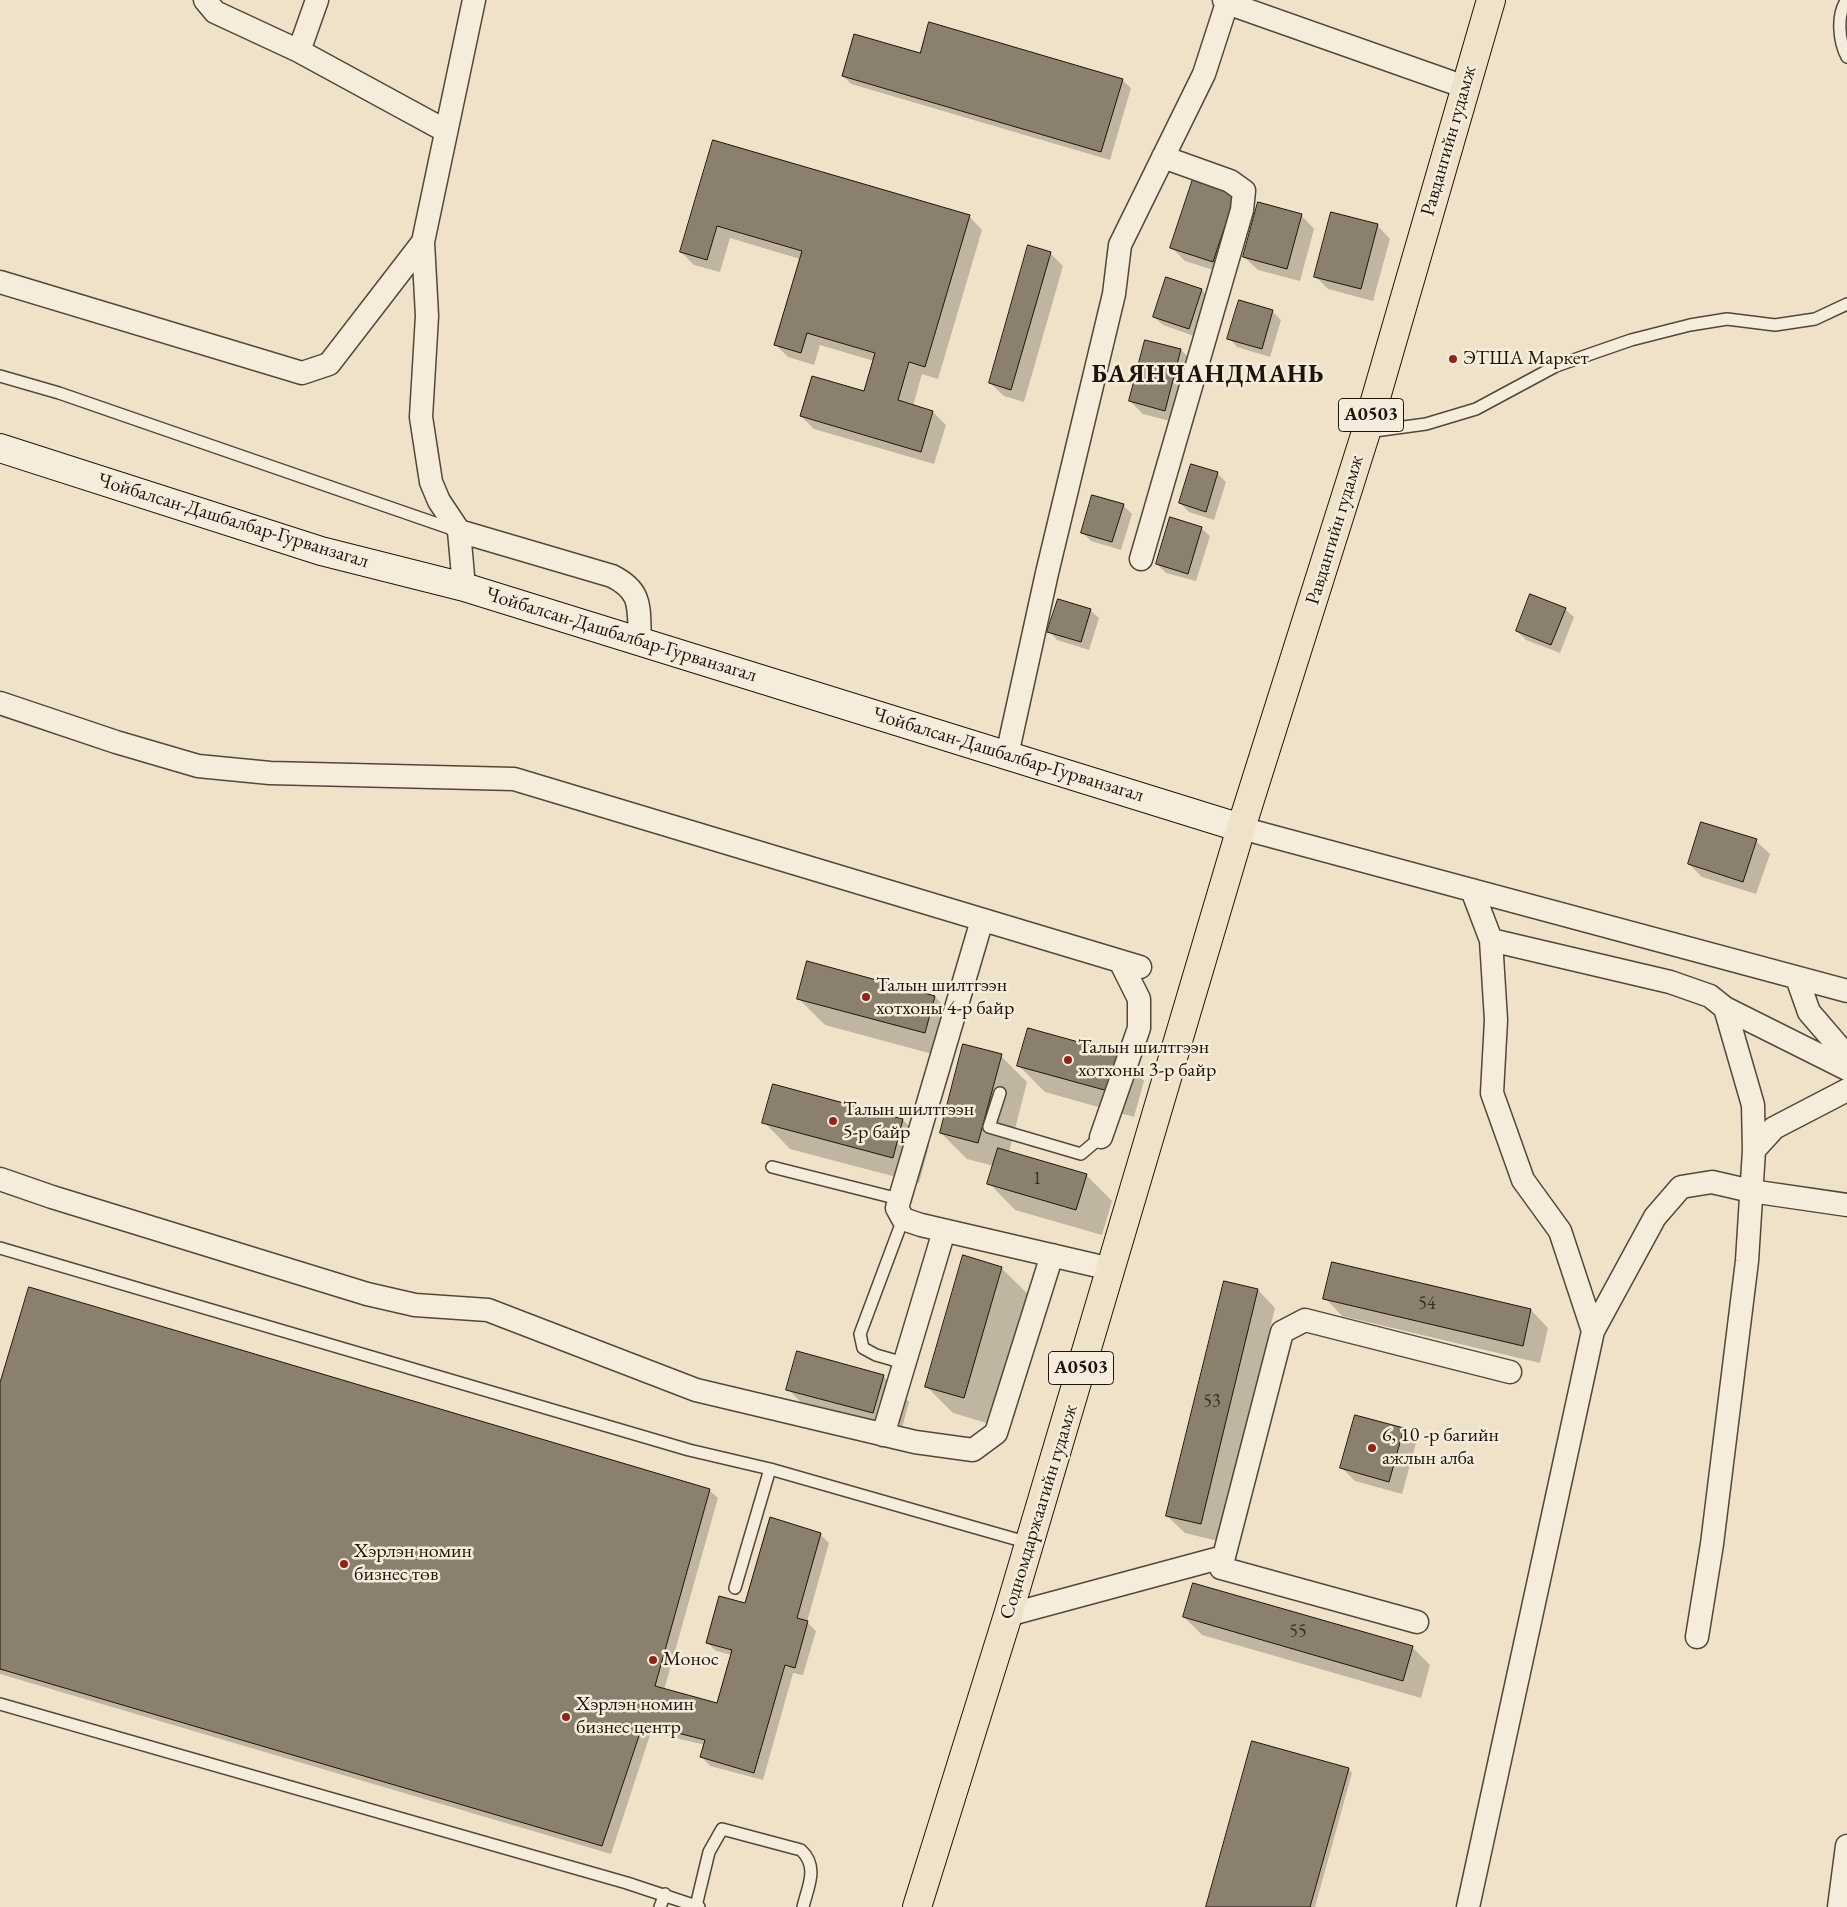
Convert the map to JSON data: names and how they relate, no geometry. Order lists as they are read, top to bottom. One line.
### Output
{"streets":{"main road":["Равдангийн гудамж","A0503","Содномдаржаагийн гудамж"],"street":["Чойбалсан-Дашбалбар-Гурванзагал"]},"crossings":[["Равдангийн гудамж","Чойбалсан-Дашбалбар-Гурванзагал"],["Равдангийн гудамж","Содномдаржаагийн гудамж"],["Чойбалсан-Дашбалбар-Гурванзагал","Содномдаржаагийн гудамж"]],"districts":["БАЯНЧАНДМАНЬ"],"places":["ЭТША Маркет","Талын шилтгээн хотхоны 4-р байр","Талын шилтгээн хотхоны 3-р байр","Талын шилтгээн 5-р байр","6, 10 -р багийн ажлын алба","Хэрлэн номин бизнес төв","Монос","Хэрлэн номин бизнес центр"],"house_numbers":["1","54","53","55"]}
